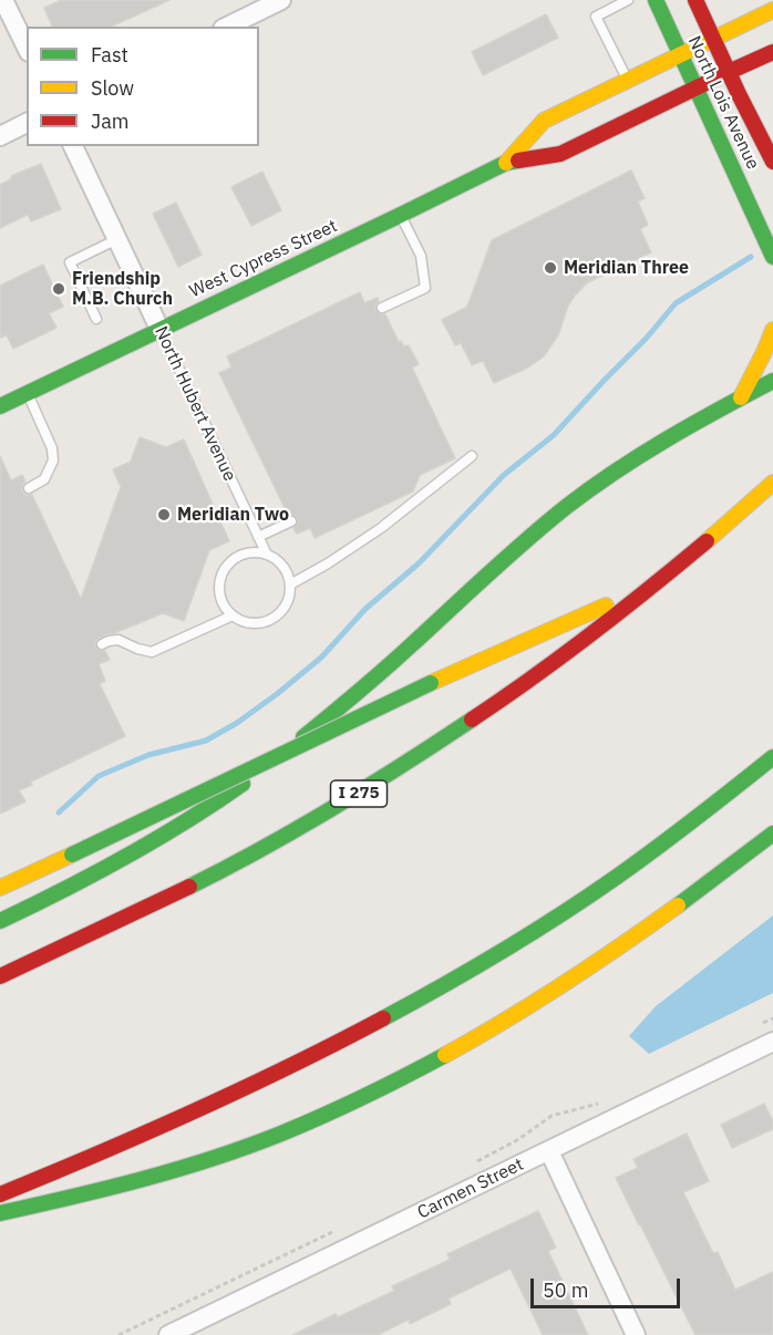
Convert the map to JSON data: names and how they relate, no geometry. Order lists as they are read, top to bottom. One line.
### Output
{"streets":{"main road":["North Lois Avenue","West Cypress Street","I 275"],"street":["North Hubert Avenue","Carmen Street"]},"crossings":[["North Lois Avenue","West Cypress Street"],["West Cypress Street","North Hubert Avenue"]],"places":["Meridian Three","Friendship M.B. Church","Meridian Two"],"legend":["Fast","Slow","Jam"],"scale_bar":"50 m"}
